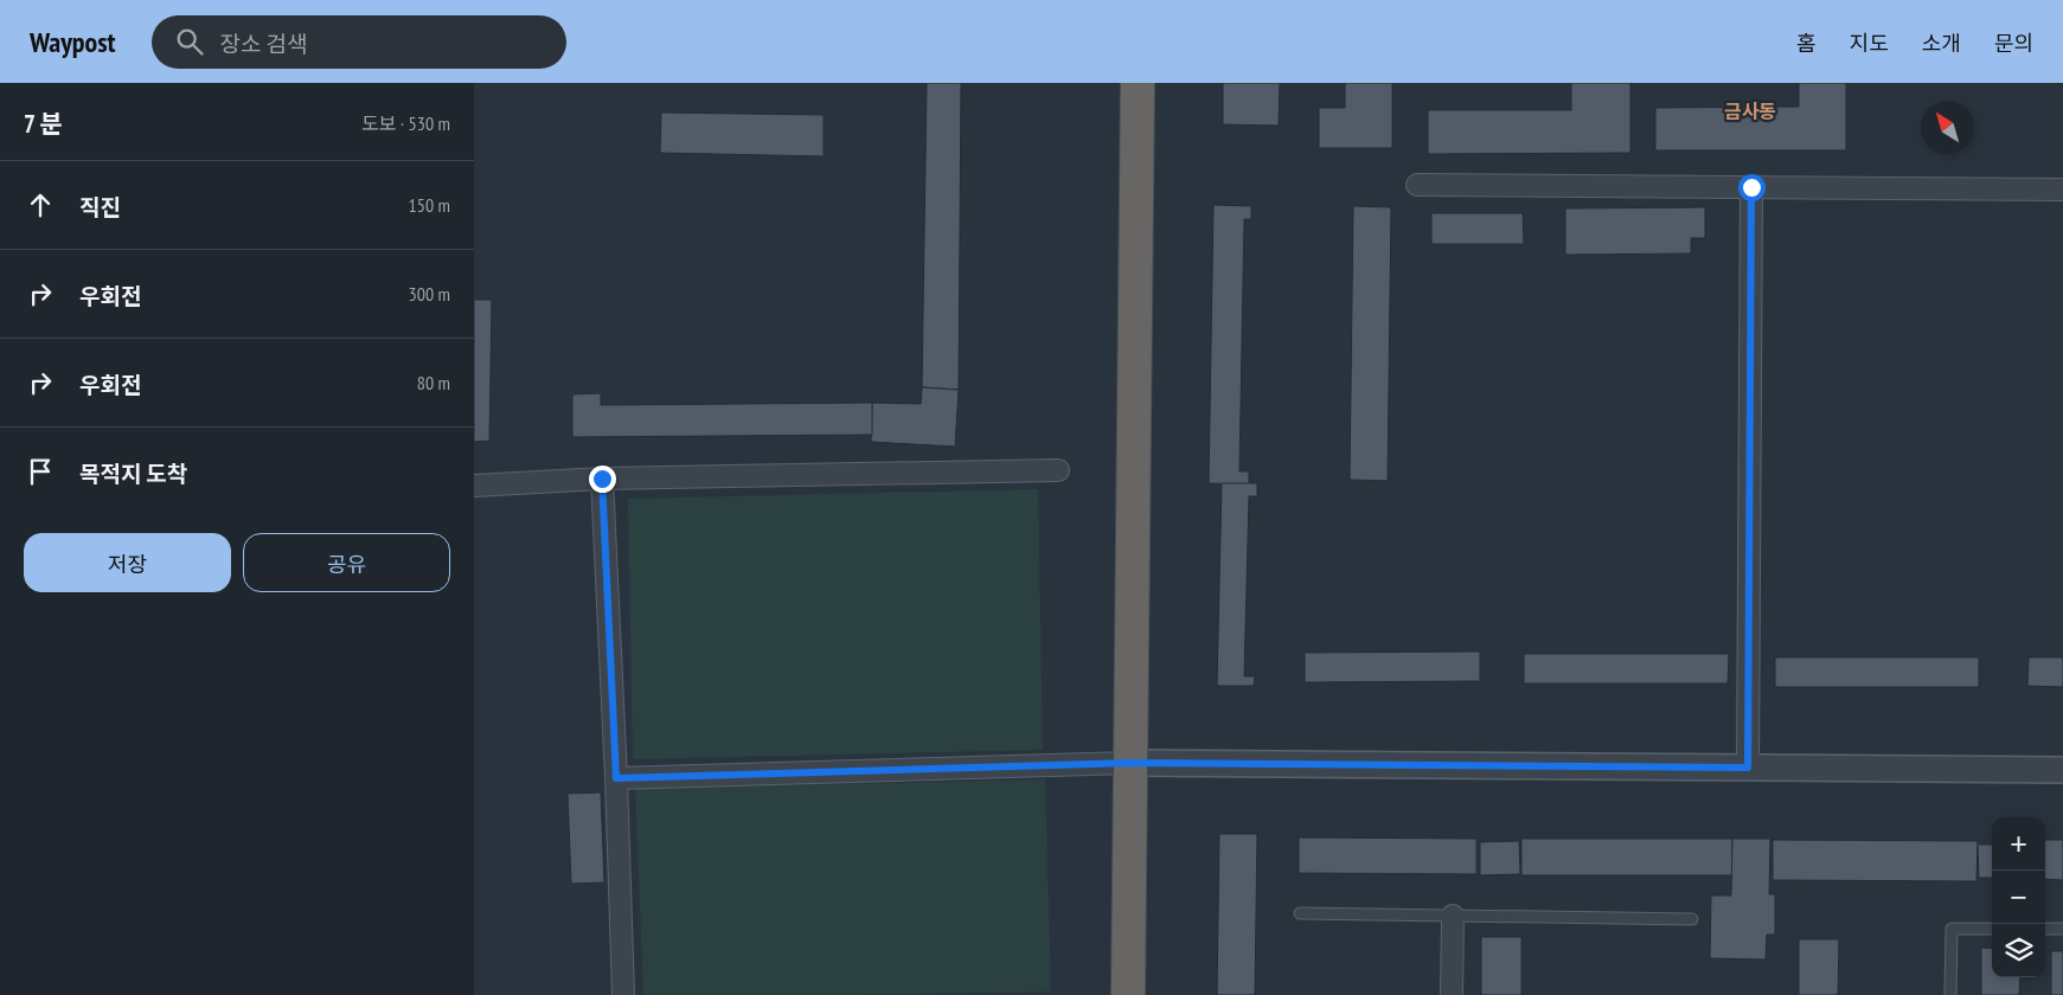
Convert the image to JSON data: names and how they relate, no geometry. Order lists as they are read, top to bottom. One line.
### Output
{"districts":["금사동"],"north":"top left","page":{"header":"Waypost","search":"장소 검색","nav":["홈","지도","소개","문의"],"heading":["7 분","도보 · 530 m"],"list":[["직진","150 m"],["우회전","300 m"],["우회전","80 m"],"목적지 도착"],"buttons":["저장","공유"],"map_buttons":["+","−"]}}
